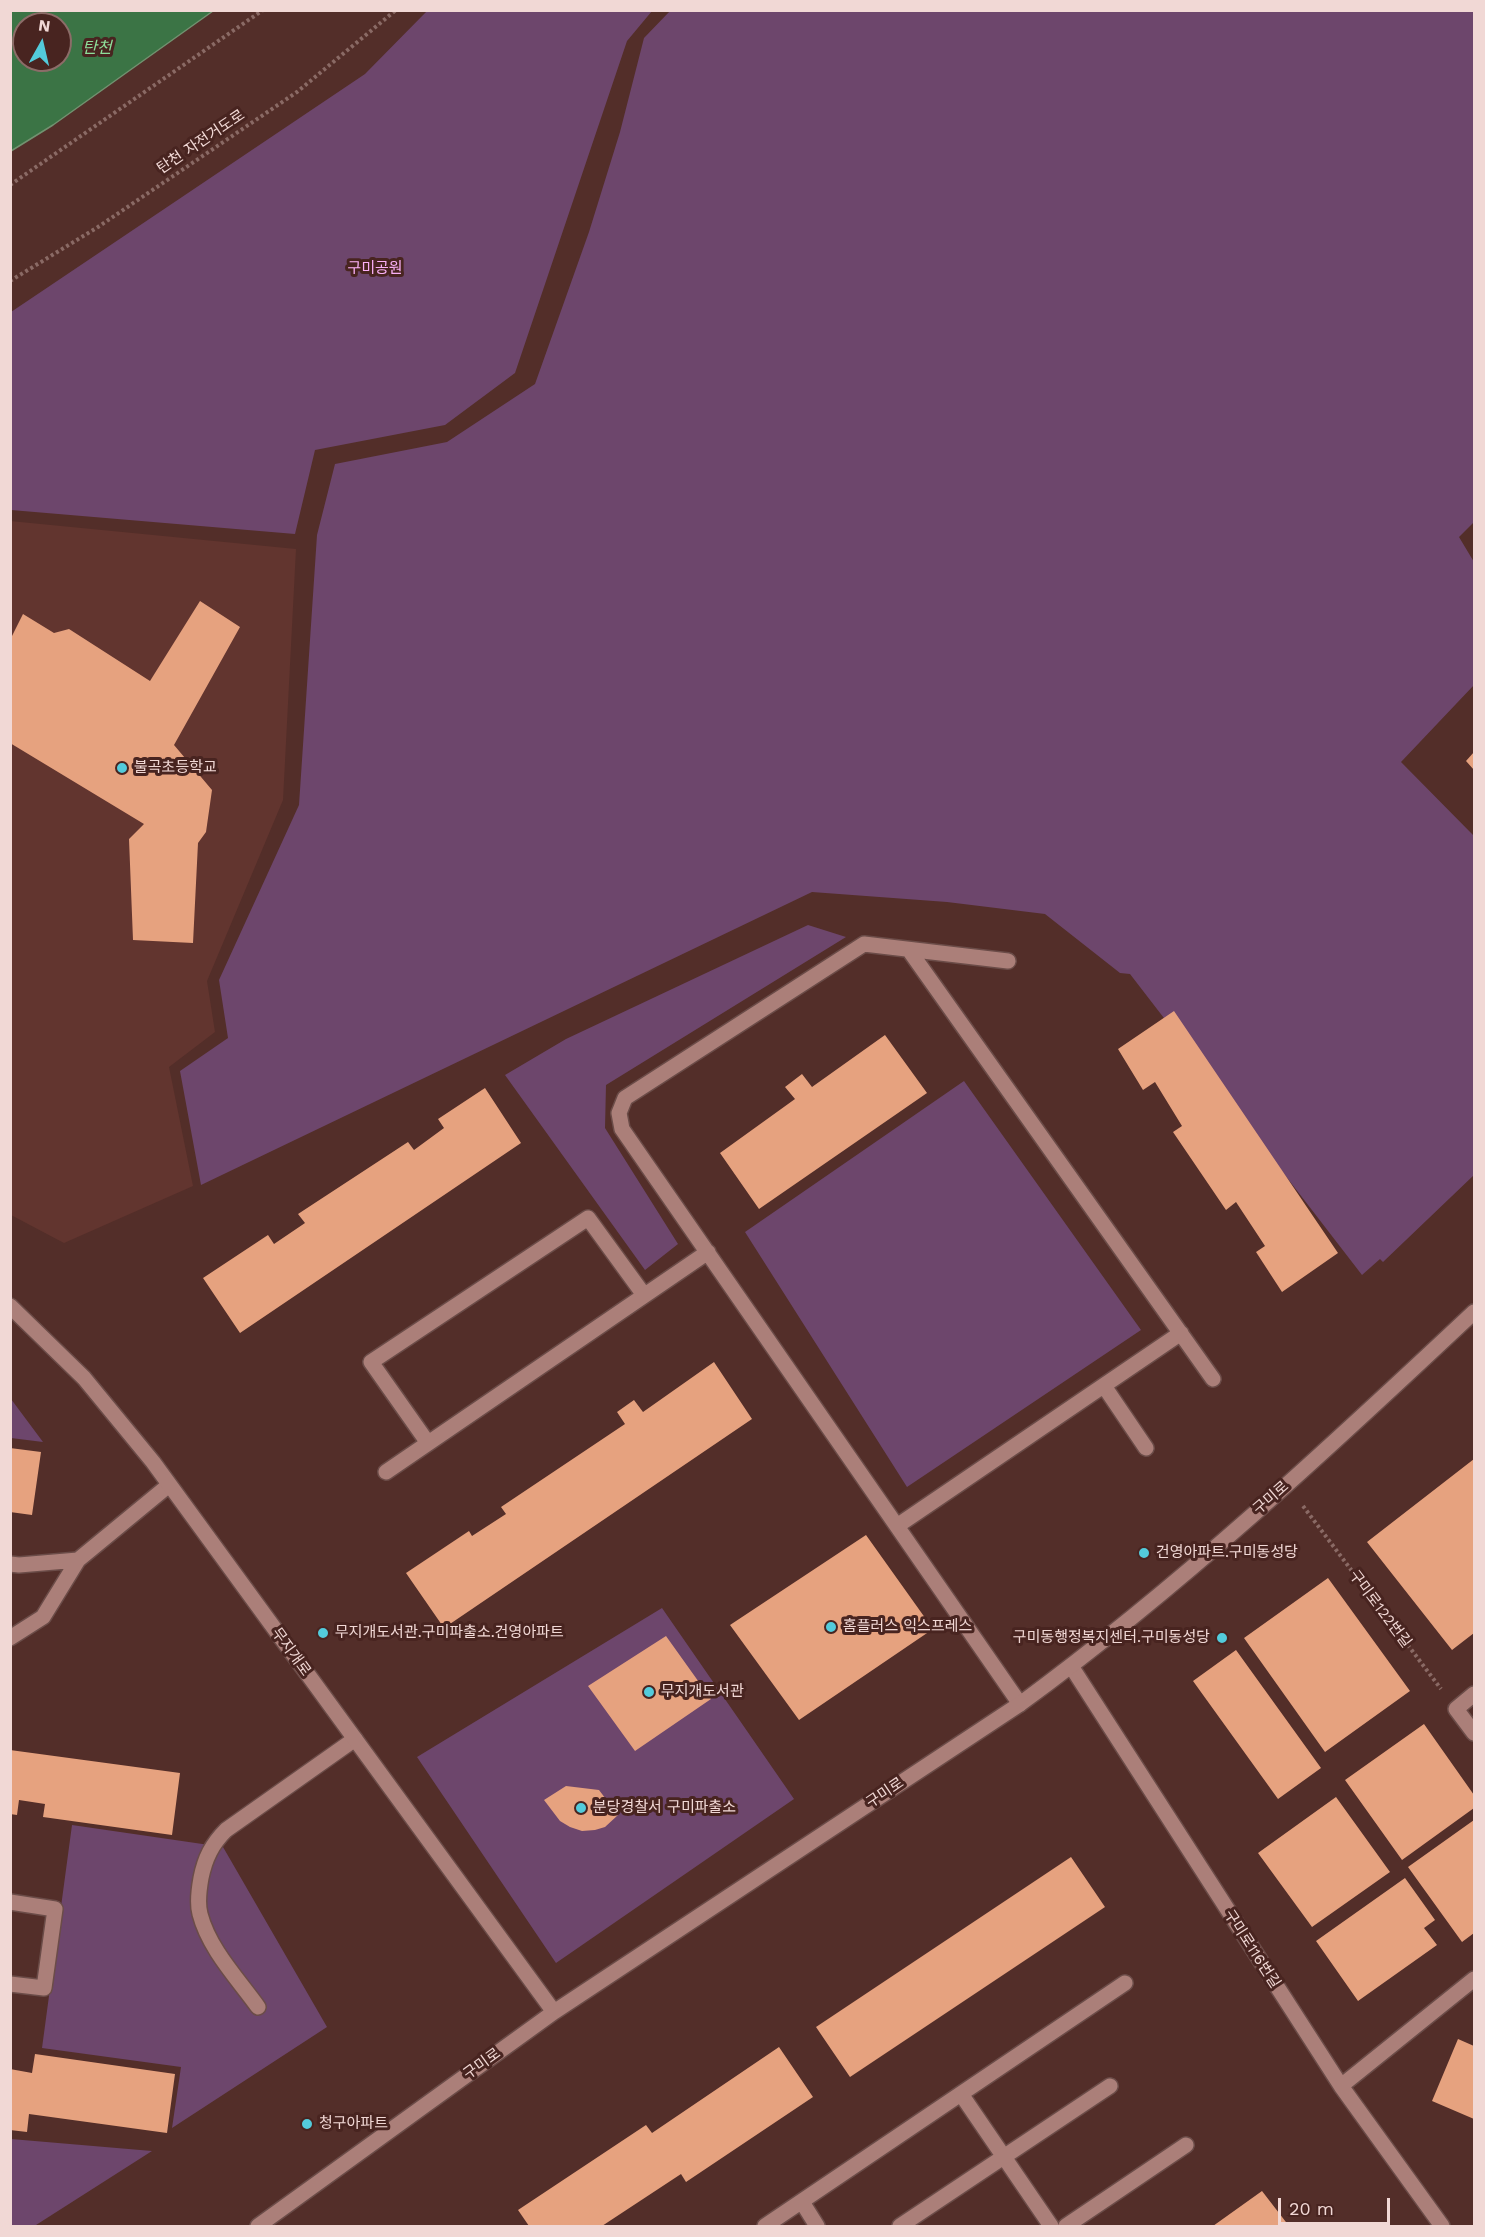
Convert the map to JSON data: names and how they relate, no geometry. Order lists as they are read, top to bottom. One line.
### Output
{"streets":{"street":["구미로","무지개로","구미로116번길"],"path":["탄천 자전거도로","구미로122번길"]},"crossings":[["구미로","구미로122번길"],["구미로","무지개로"],["구미로","구미로116번길"]],"water":["탄천"],"parks":["구미공원"],"places":["불곡초등학교","건영아파트.구미동성당","홈플러스 익스프레스","무지개도서관.구미파출소.건영아파트","구미동행정복지센터.구미동성당","무지개도서관","분당경찰서 구미파출소","청구아파트"],"scale_bar":"20 m","north":"top"}
